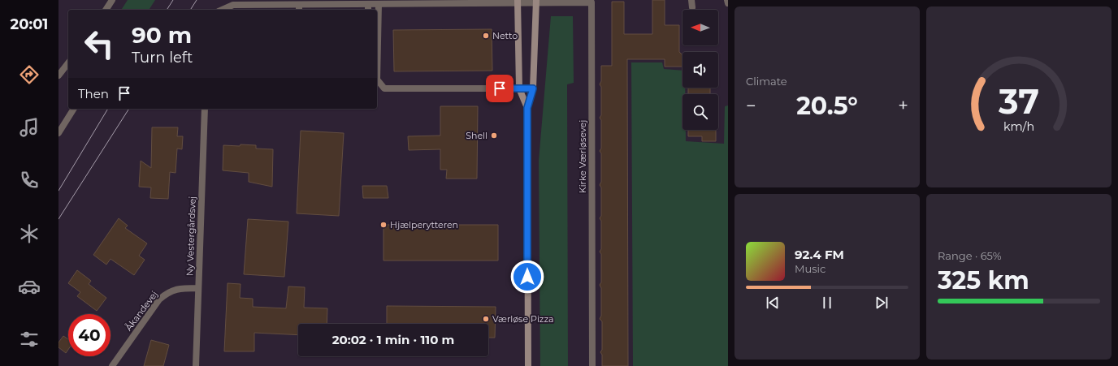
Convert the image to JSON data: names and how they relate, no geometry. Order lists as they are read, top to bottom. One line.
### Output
{"streets":{"street":["Kirke Værløsevej","Ny Vestergårdsvej","Åkandevej"]},"crossings":[["Ny Vestergårdsvej","Åkandevej"]],"places":["Netto","Shell","Hjælperytteren","Værløse Pizza"],"north":"left","page":{"tabs":"20:01","tile":["Climate",["Range · 65%","325 km"]],"turn":["90 m","Turn left"],"then":"Then","heat":["−","20.5°","+"],"song":["92.4 FM","Music"],"limit":"40","trip":"20:02 · 1 min · 110 m","gauge":["37","km/h"]}}
